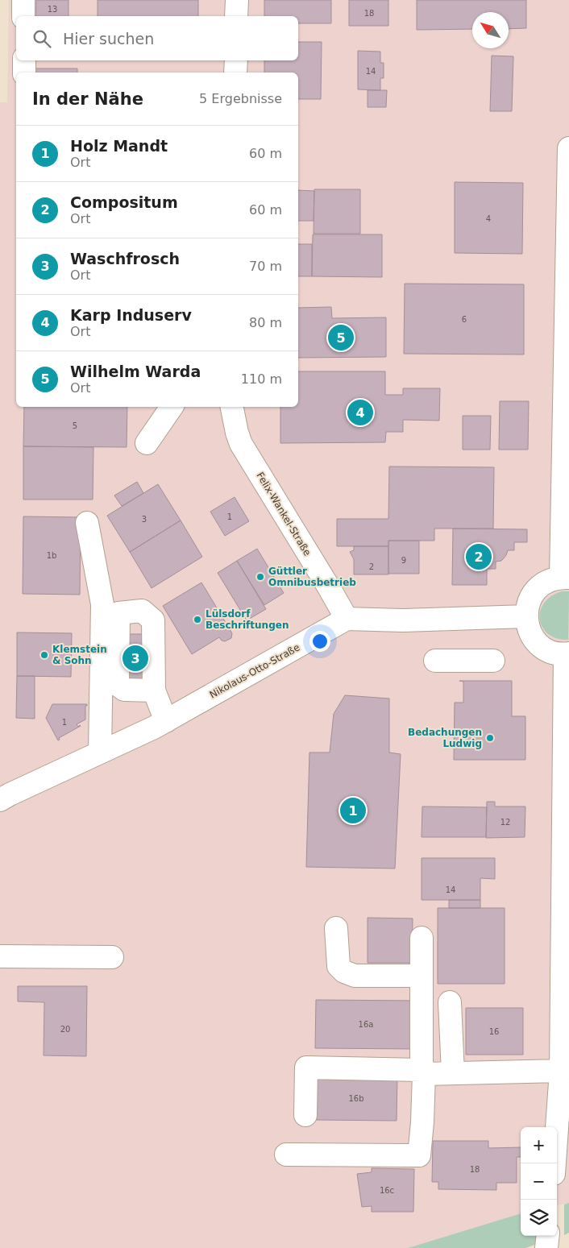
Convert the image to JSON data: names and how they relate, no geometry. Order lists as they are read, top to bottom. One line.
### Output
{"streets":{"street":["Felix-Wankel-Straße","Nikolaus-Otto-Straße"]},"crossings":[["Felix-Wankel-Straße","Nikolaus-Otto-Straße"]],"places":["Güttler Omnibusbetrieb","Lülsdorf Beschriftungen","Klemstein & Sohn","Bedachungen Ludwig"],"house_numbers":["13","18","14","4","6","5","1","3","1b","9","2","1","12","14","16a","20","16","16b","18","16c"],"north":"top left","page":{"search":"Hier suchen","heading":["In der Nähe","5 Ergebnisse"],"list":[{"mark":"1","name":"Holz Mandt","note":"Ort","value":"60 m"},{"mark":"2","name":"Compositum","note":"Ort","value":"60 m"},{"mark":"3","name":"Waschfrosch","note":"Ort","value":"70 m"},{"mark":"4","name":"Karp Induserv","note":"Ort","value":"80 m"},{"mark":"5","name":"Wilhelm Warda","note":"Ort","value":"110 m"}],"pins":["5","4","2","3","1"],"map_buttons":["+","−"]}}
